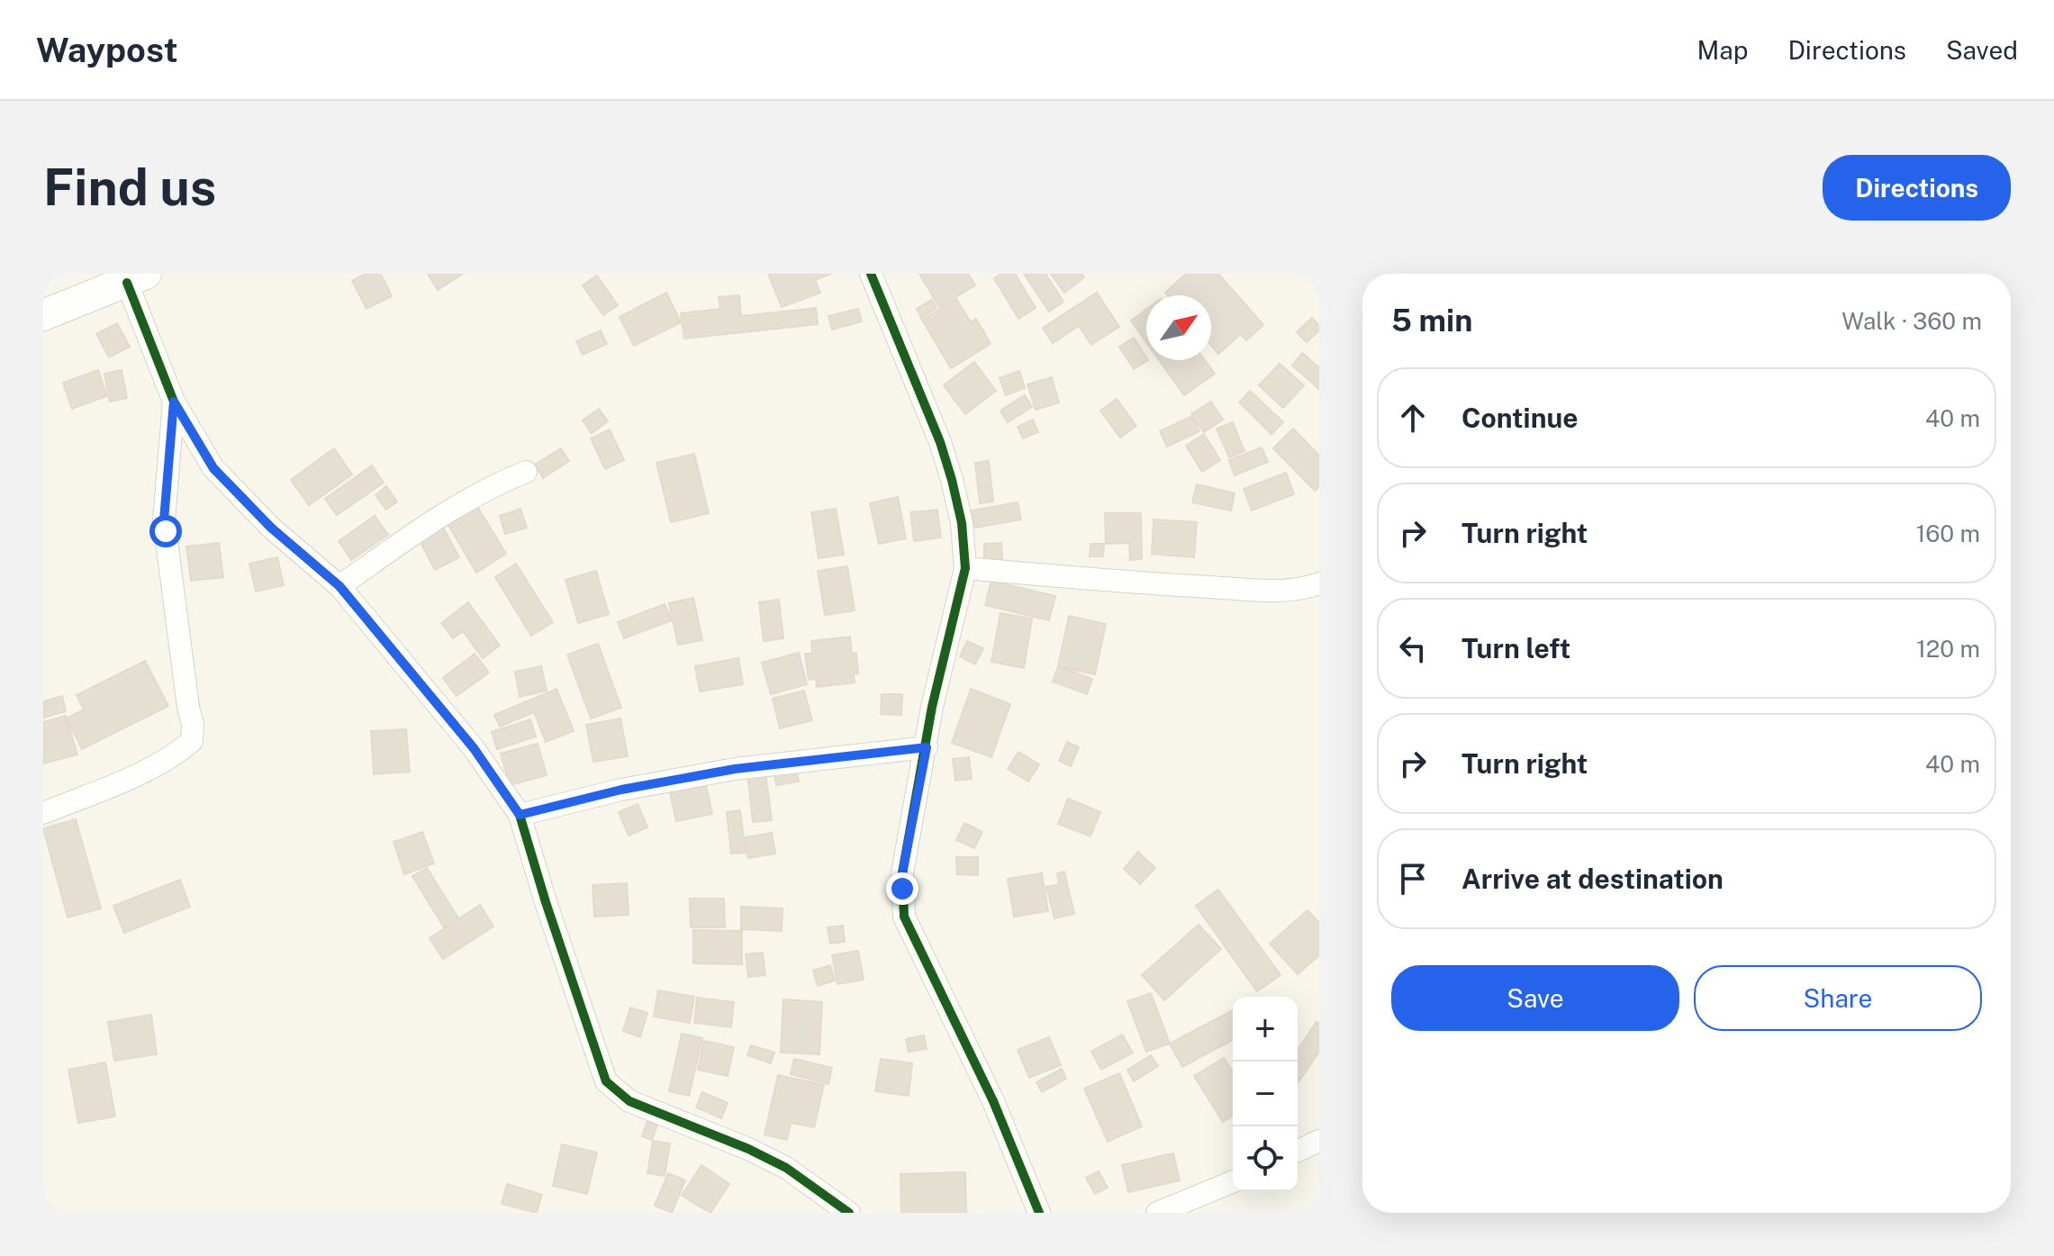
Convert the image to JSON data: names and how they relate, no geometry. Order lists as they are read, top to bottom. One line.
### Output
{"north":"top right","page":{"header":"Waypost","nav":["Map","Directions","Saved"],"buttons":["Directions",["Save","Share"]],"title":"Find us","heading":["5 min","Walk · 360 m"],"list":[["Continue","40 m"],["Turn right","160 m"],["Turn left","120 m"],["Turn right","40 m"],"Arrive at destination"],"map_buttons":["+","−"]}}
